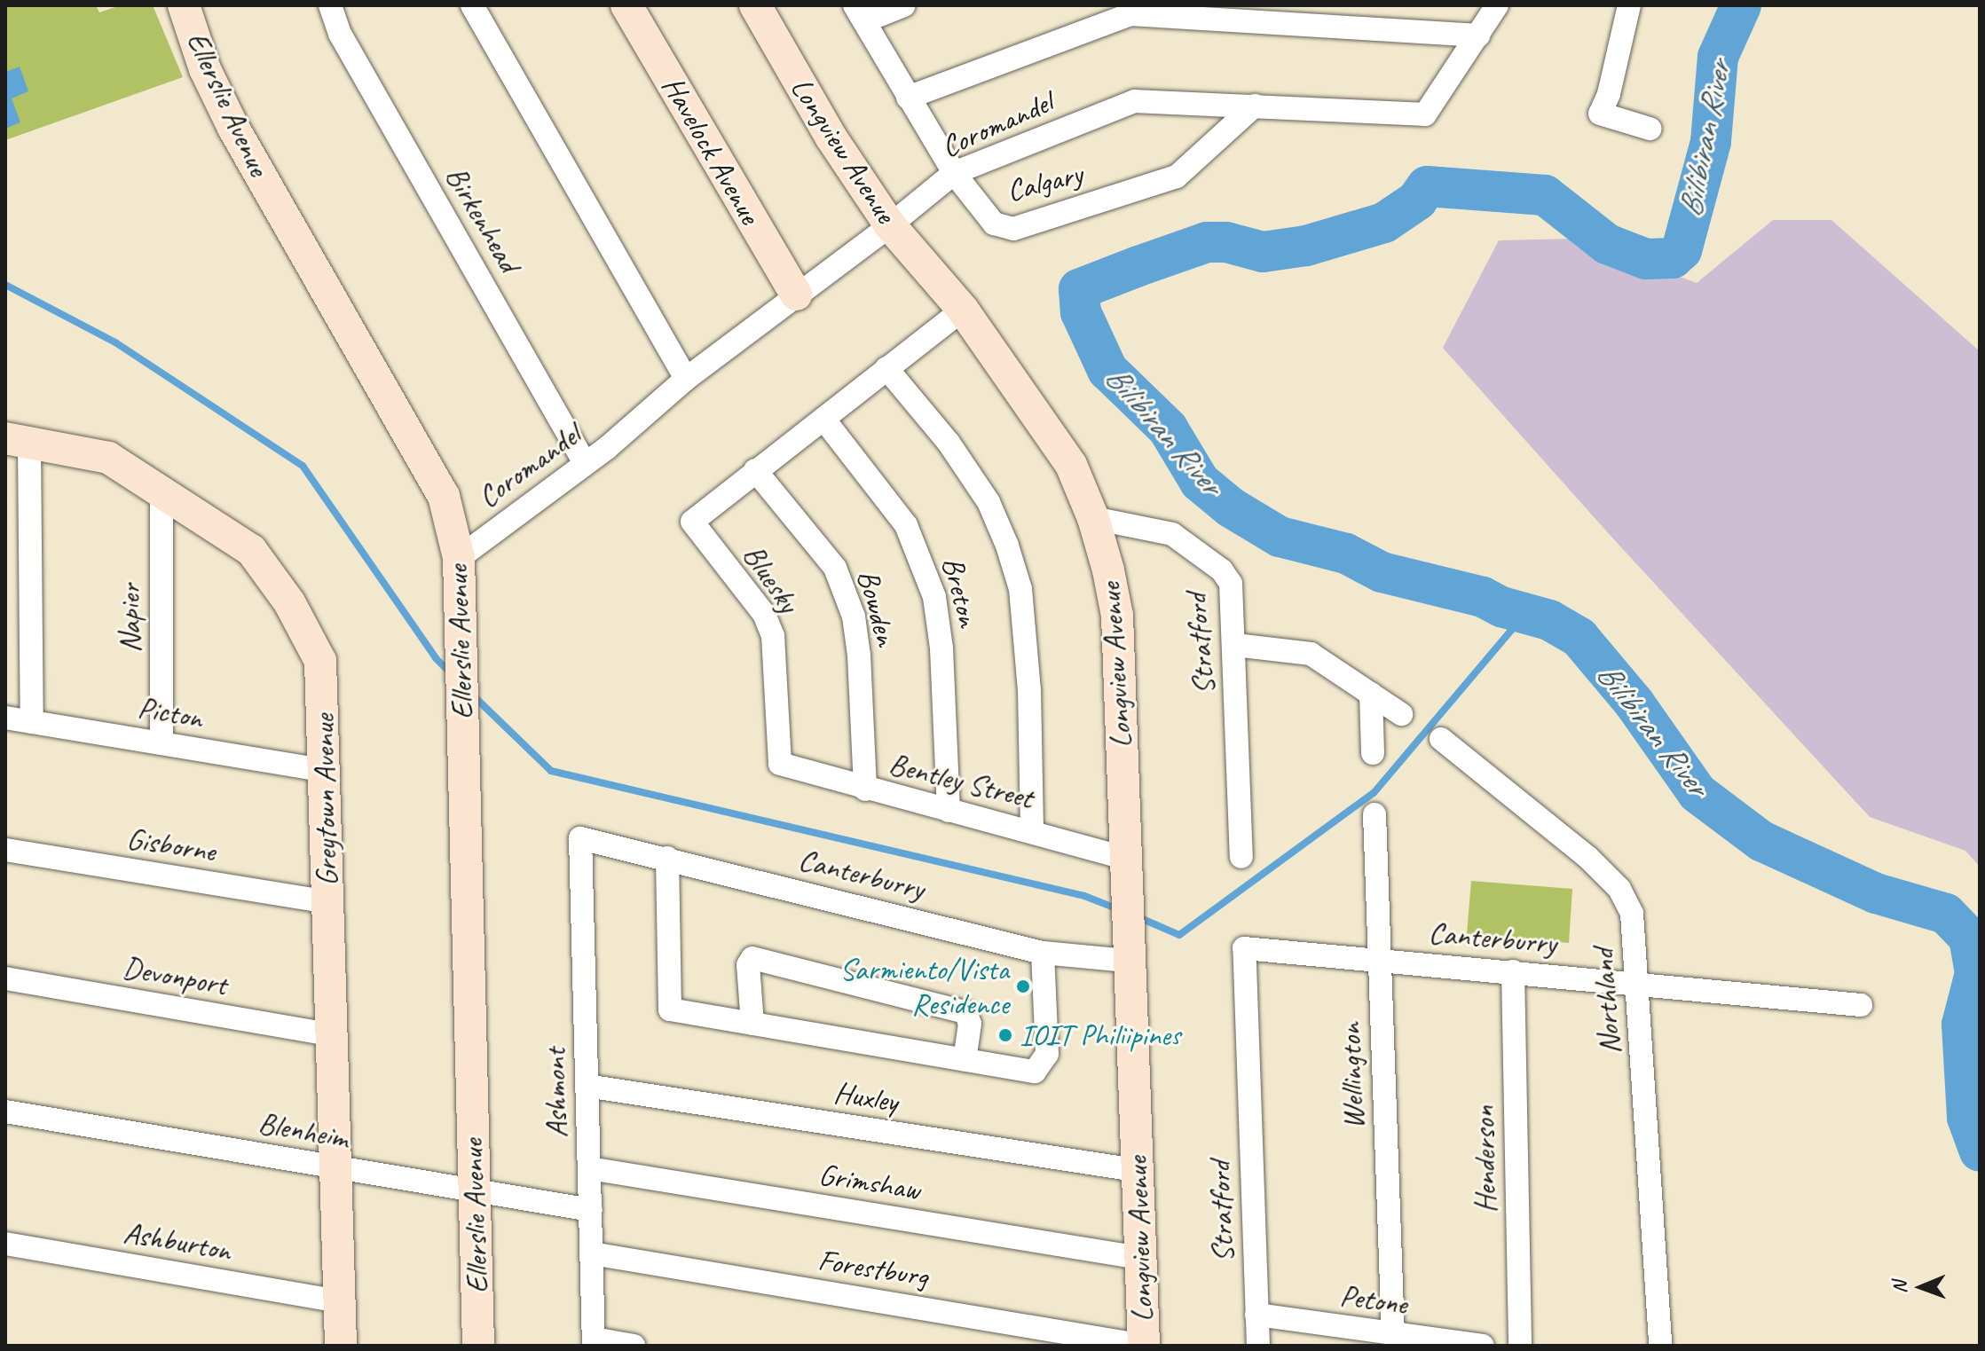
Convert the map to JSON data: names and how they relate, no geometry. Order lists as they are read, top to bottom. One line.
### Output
{"streets":{"street":["Ellerslie Avenue","Coromandel","Havelock Avenue","Longview Avenue","Calgary","Birkenhead","Bluesky","Breton","Bowden","Napier","Stratford","Picton","Bentley Street","Greytown Avenue","Gisborne","Canterburry","Devonport","Northland","Wellington","Ashmont","Huxley","Blenheim","Henderson","Grimshaw","Ashburton","Forestburg","Petone"]},"crossings":[["Ellerslie Avenue","Coromandel"],["Ellerslie Avenue","Blenheim"],["Coromandel","Havelock Avenue"],["Coromandel","Longview Avenue"],["Coromandel","Calgary"],["Coromandel","Birkenhead"],["Longview Avenue","Stratford"],["Longview Avenue","Bentley Street"],["Longview Avenue","Canterburry"],["Longview Avenue","Huxley"],["Longview Avenue","Grimshaw"],["Longview Avenue","Forestburg"],["Bluesky","Bowden"],["Bluesky","Bentley Street"],["Breton","Bentley Street"],["Bowden","Bentley Street"],["Napier","Picton"],["Napier","Greytown Avenue"],["Stratford","Canterburry"],["Stratford","Petone"],["Picton","Greytown Avenue"],["Greytown Avenue","Gisborne"],["Greytown Avenue","Devonport"],["Greytown Avenue","Blenheim"],["Greytown Avenue","Ashburton"],["Canterburry","Northland"],["Canterburry","Wellington"],["Canterburry","Ashmont"],["Canterburry","Henderson"],["Wellington","Petone"],["Ashmont","Huxley"],["Ashmont","Blenheim"],["Ashmont","Grimshaw"],["Ashmont","Forestburg"]],"water":["Bilibiran River"],"places":["Sarmiento/Vista Residence","IOIT Philiipines"],"north":"left"}
